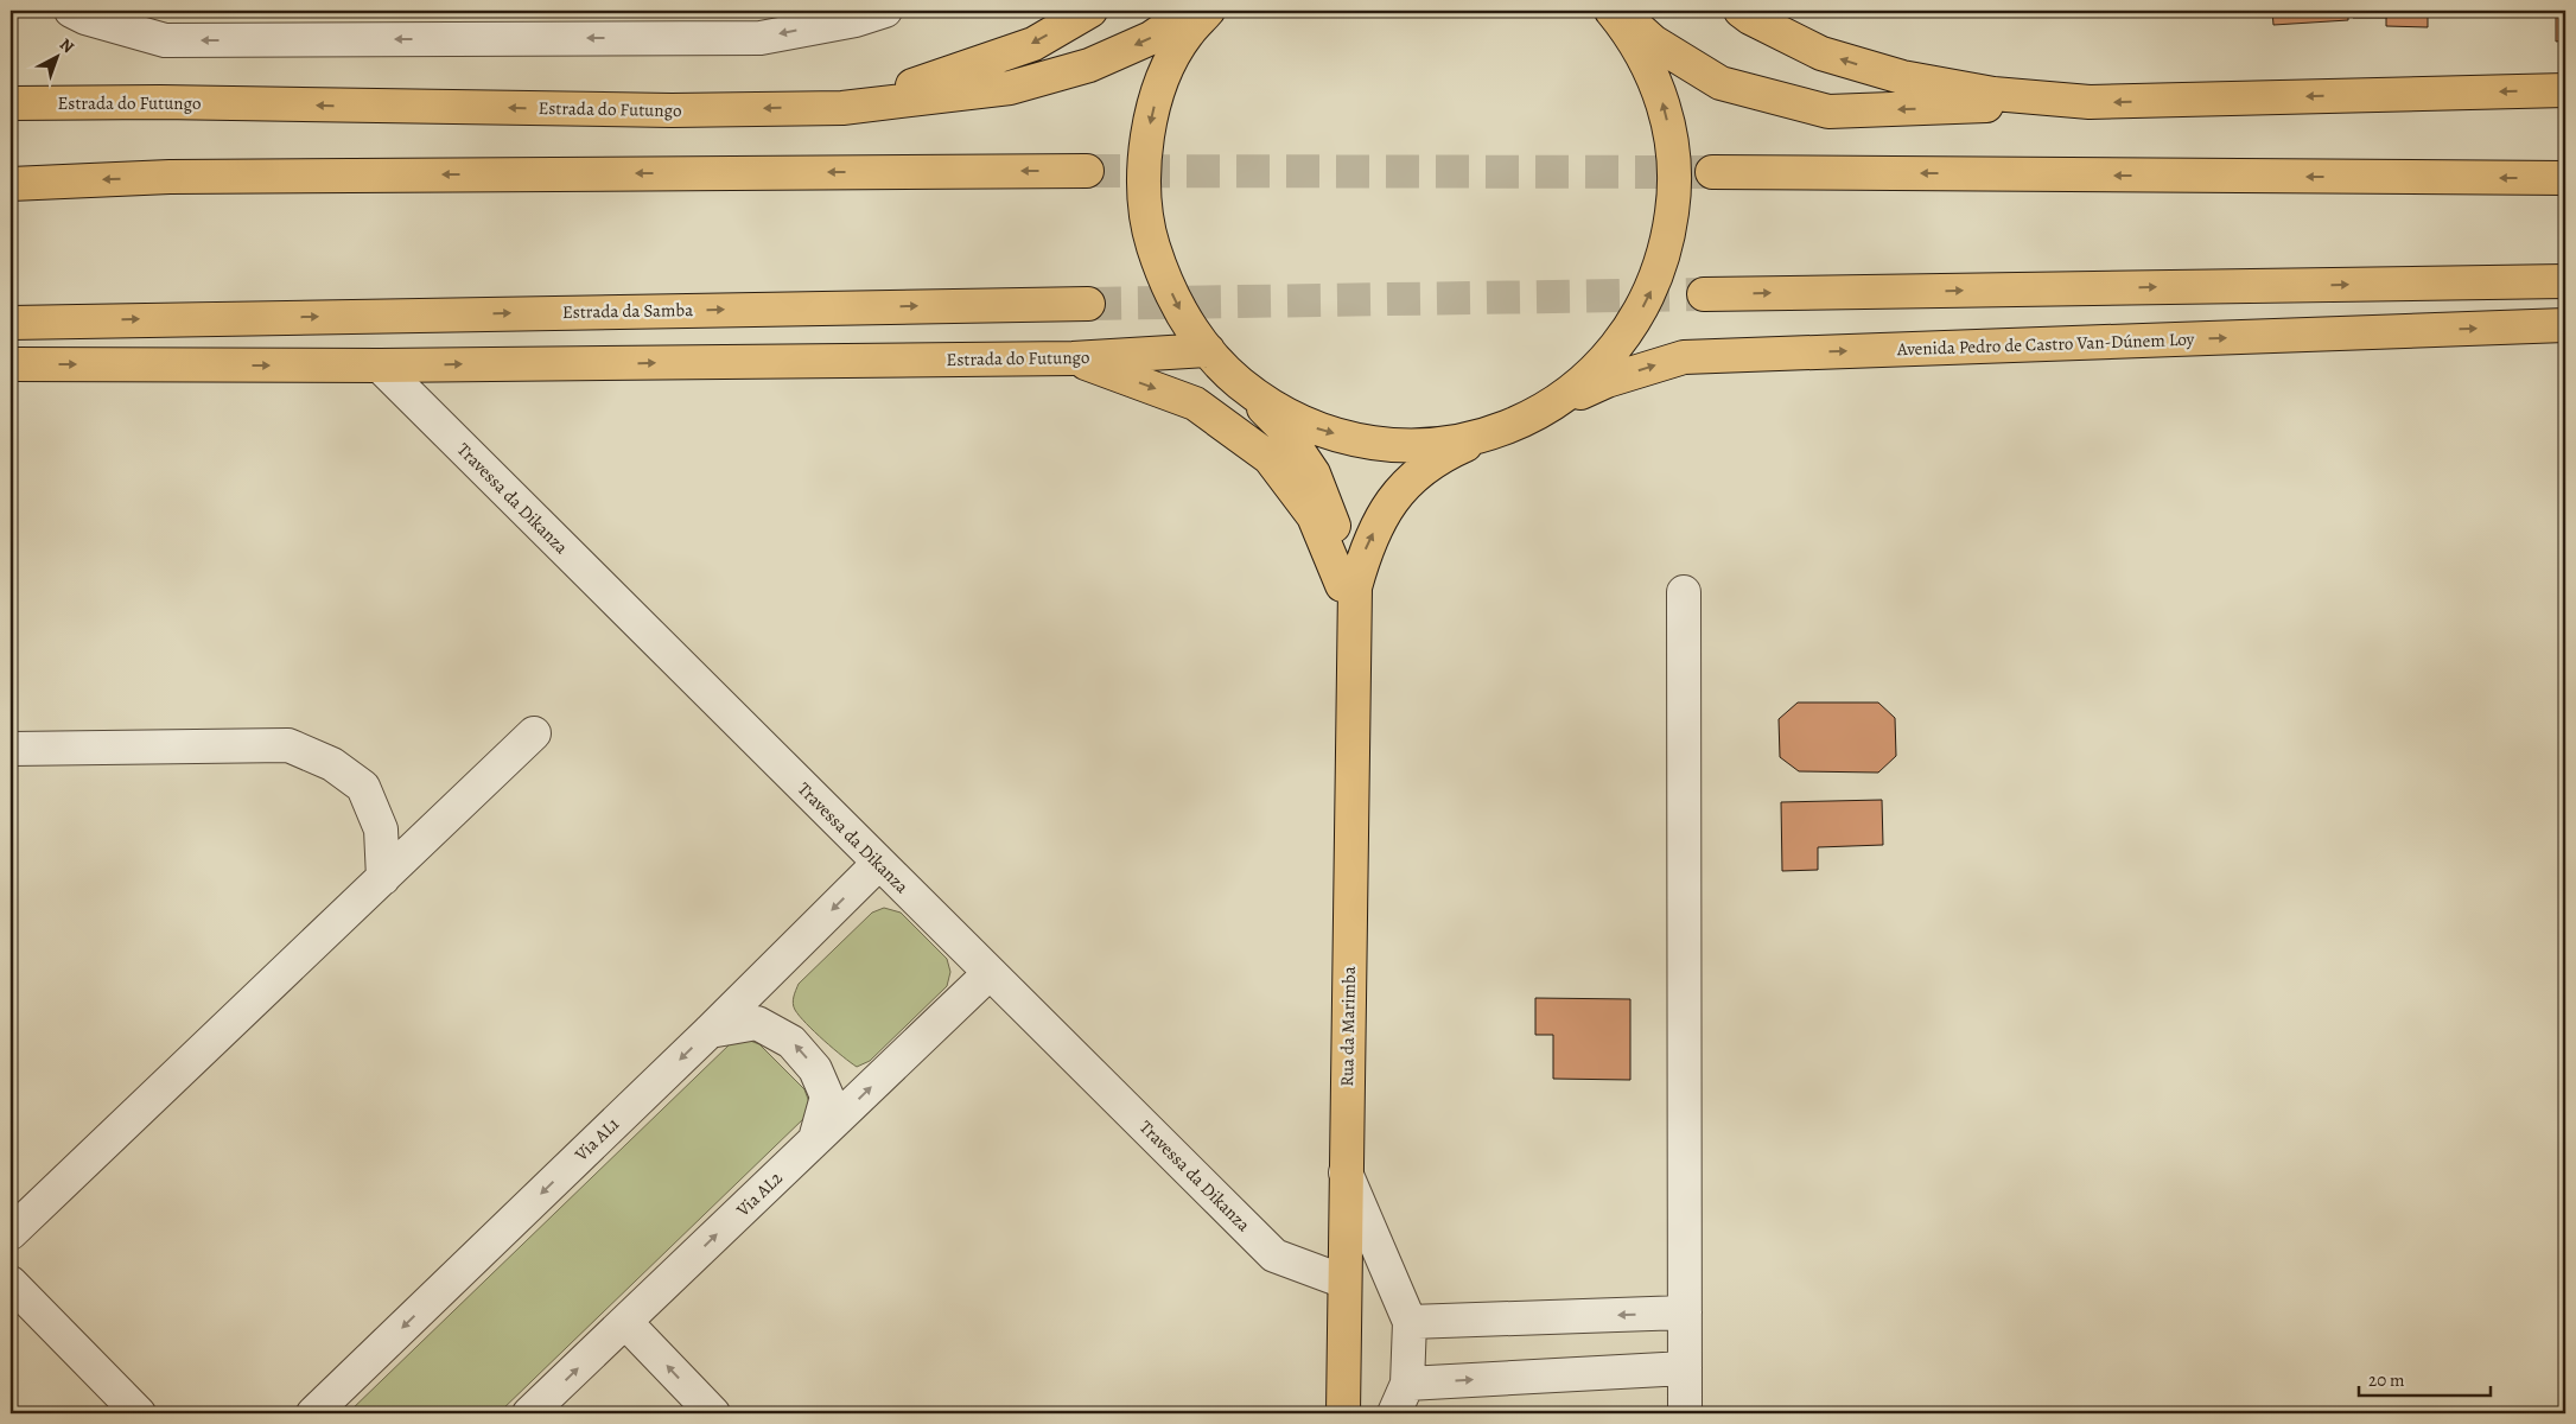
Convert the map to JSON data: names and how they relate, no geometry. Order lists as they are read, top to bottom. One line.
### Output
{"streets":{"main road":["Estrada do Futungo","Estrada da Samba","Avenida Pedro de Castro Van-Dúnem Loy","Rua da Marimba"],"street":["Travessa da Dikanza","Via AL1","Via AL2"]},"crossings":[["Estrada do Futungo","Travessa da Dikanza"],["Travessa da Dikanza","Rua da Marimba"],["Travessa da Dikanza","Via AL1"],["Travessa da Dikanza","Via AL2"]],"one_way":["Via AL1","Via AL2"],"scale_bar":"20 m","north":"top right"}
